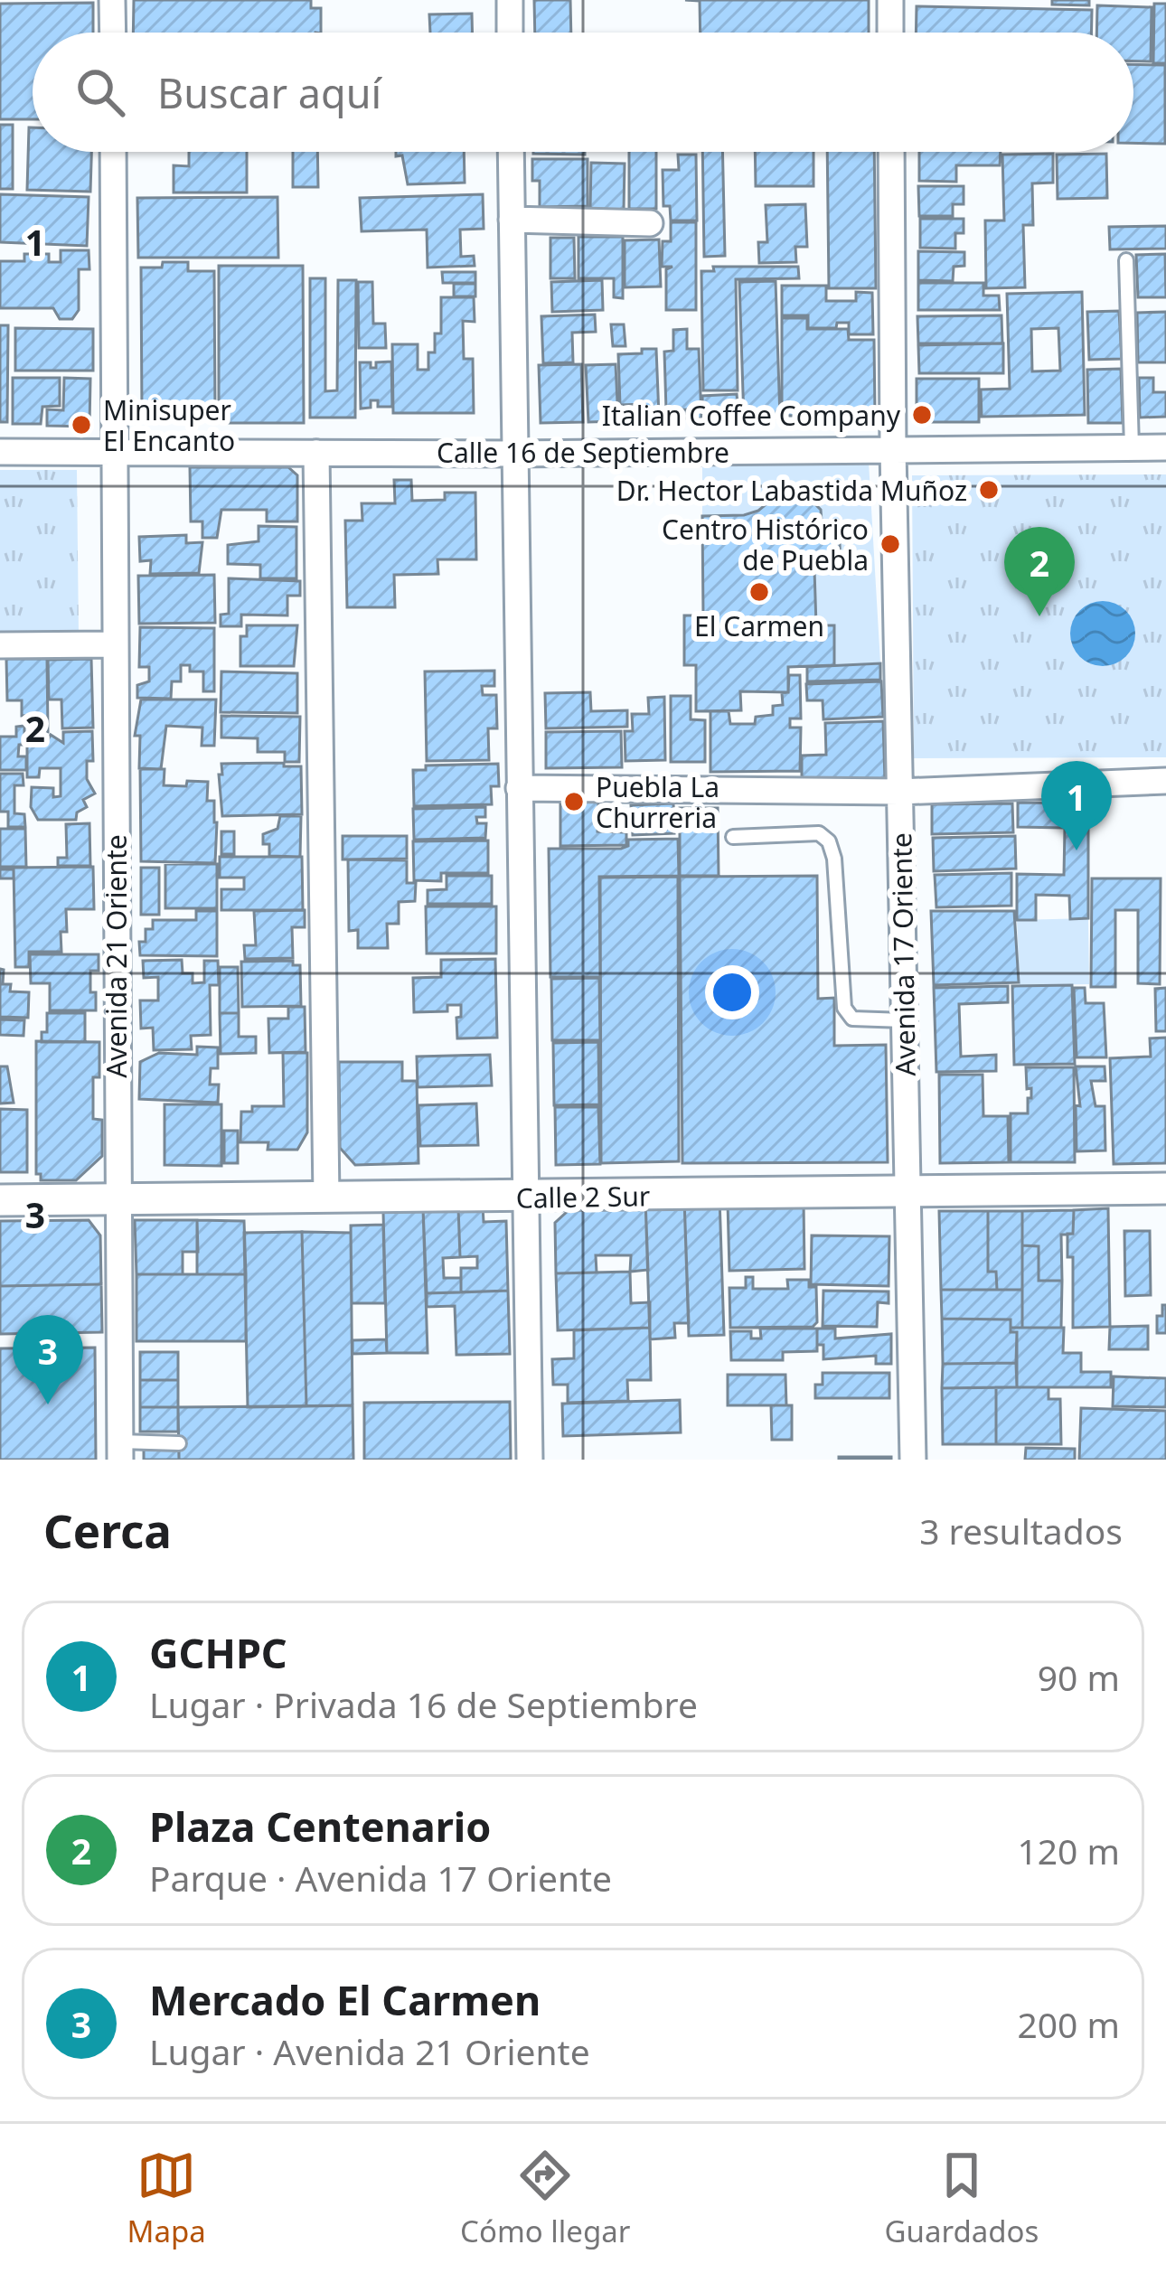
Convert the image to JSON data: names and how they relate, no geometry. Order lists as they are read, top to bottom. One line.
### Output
{"streets":{"street":["Calle 16 de Septiembre","Avenida 17 Oriente","Avenida 21 Oriente","Calle 2 Sur"]},"crossings":[["Calle 16 de Septiembre","Avenida 17 Oriente"],["Calle 16 de Septiembre","Avenida 21 Oriente"],["Avenida 17 Oriente","Calle 2 Sur"],["Avenida 21 Oriente","Calle 2 Sur"]],"places":["Italian Coffee Company","Minisuper El Encanto","Dr. Hector Labastida Muñoz","Centro Histórico de Puebla","El Carmen","Puebla La Churreria"],"page":{"search":"Buscar aquí","pins":["2","1","3"],"heading":["Cerca","3 resultados"],"list":[{"mark":"1","name":"GCHPC","note":"Lugar · Privada 16 de Septiembre","value":"90 m"},{"mark":"2","name":"Plaza Centenario","note":"Parque · Avenida 17 Oriente","value":"120 m"},{"mark":"3","name":"Mercado El Carmen","note":"Lugar · Avenida 21 Oriente","value":"200 m"}],"nav":["Mapa","Cómo llegar","Guardados"]},"grid":{"rows":["1","2","3"]}}
